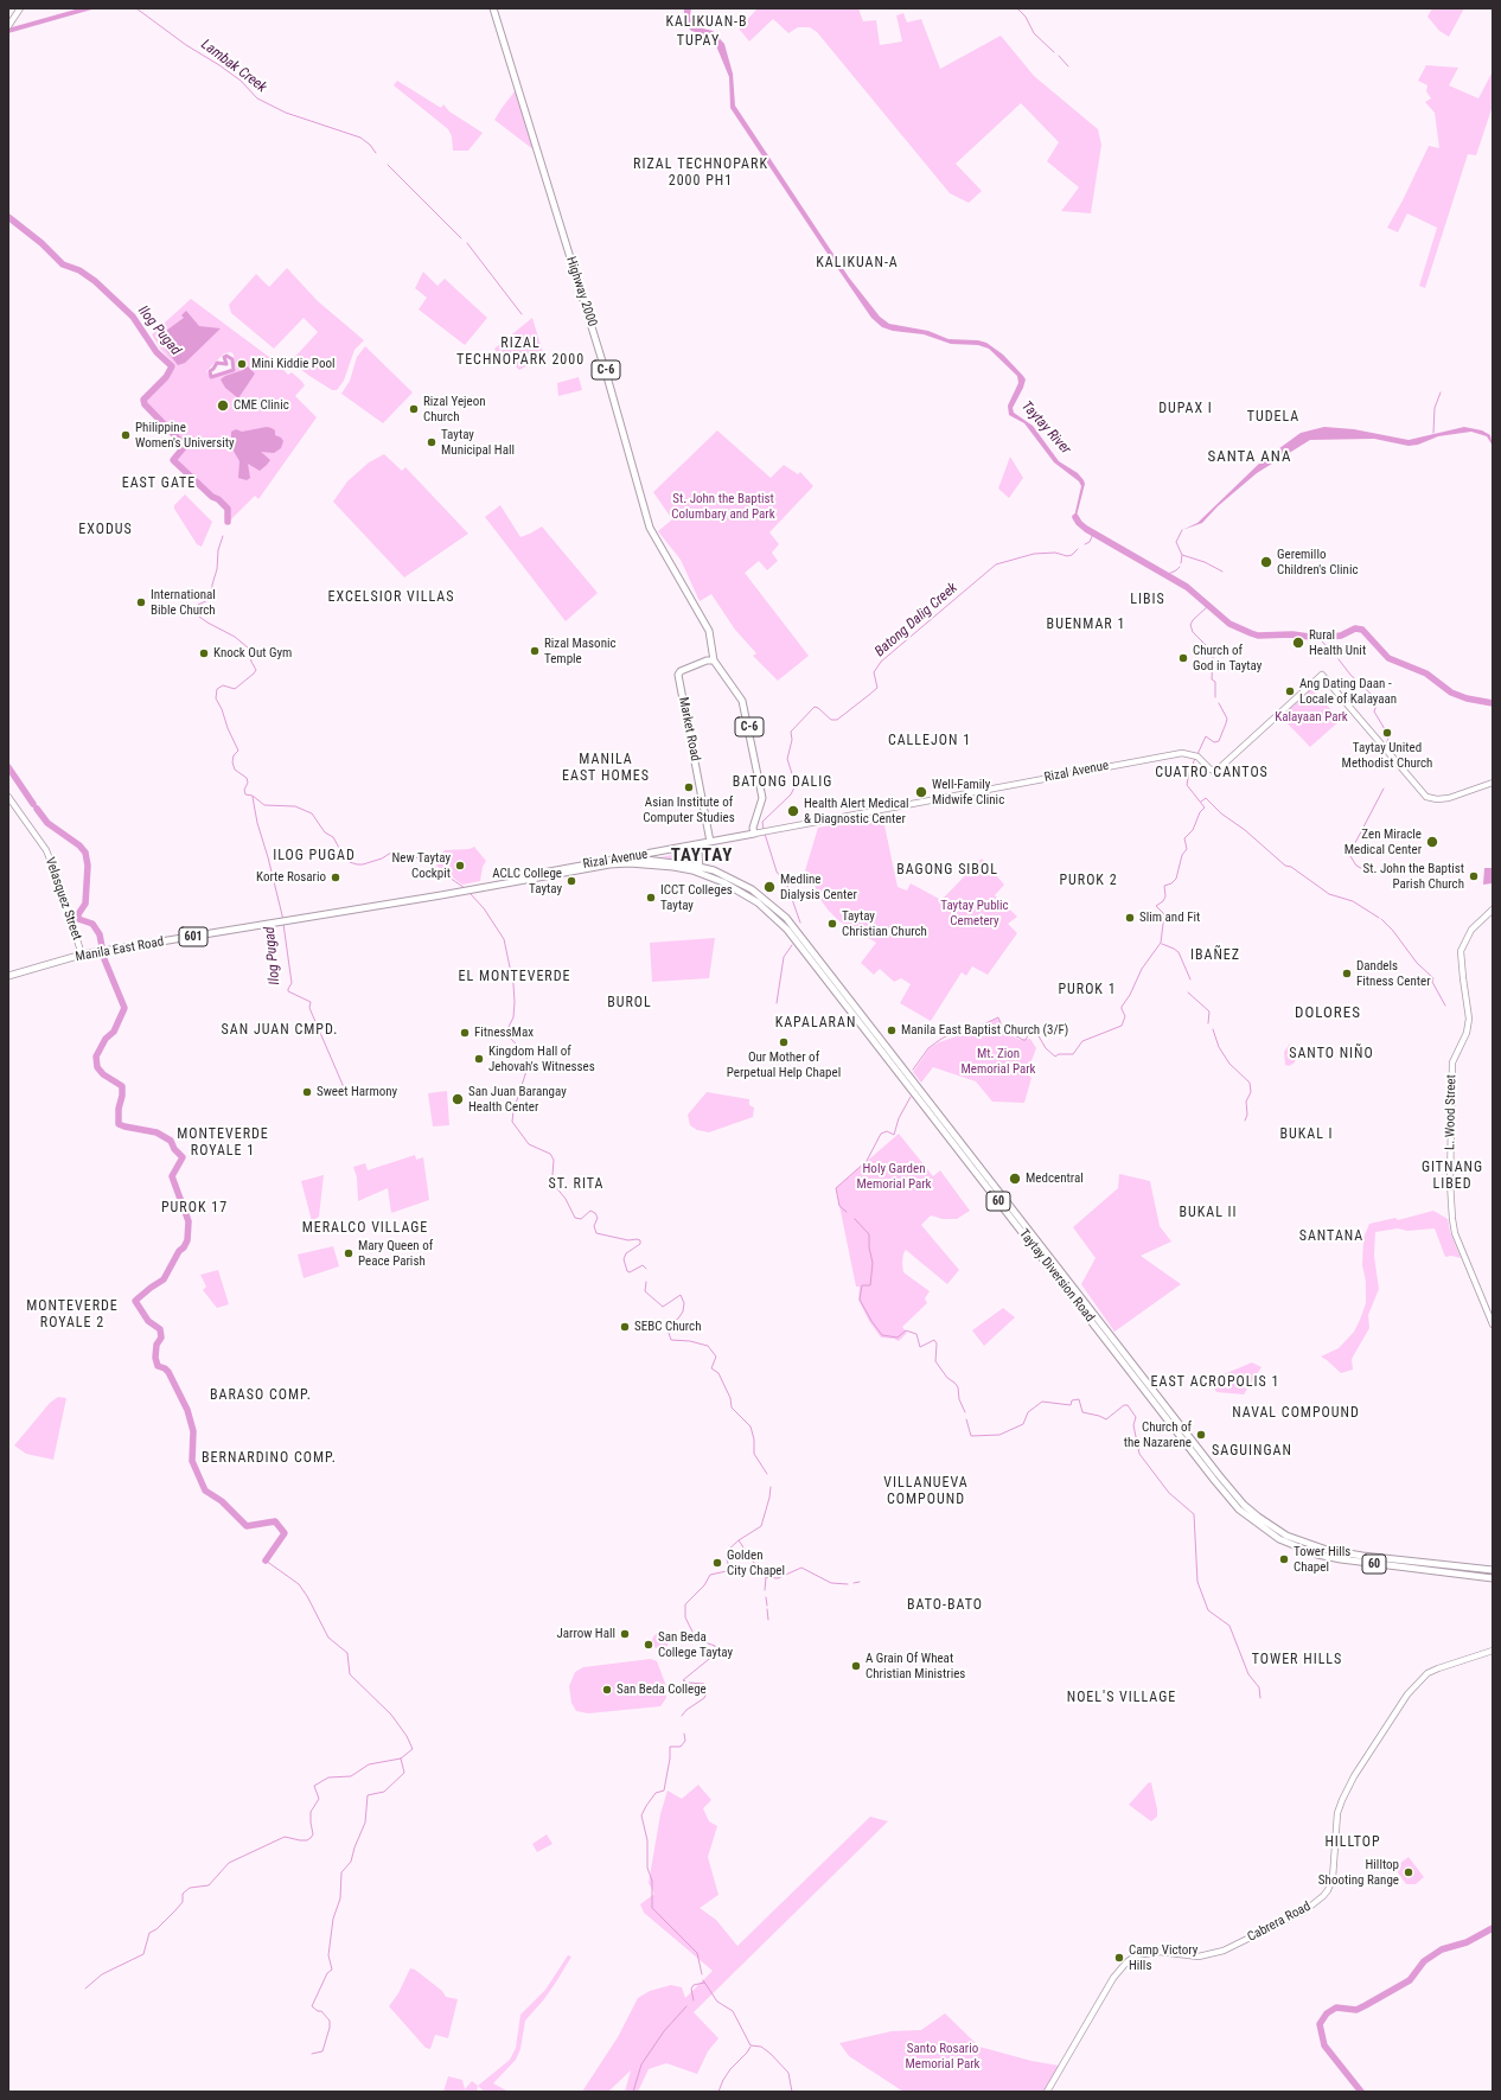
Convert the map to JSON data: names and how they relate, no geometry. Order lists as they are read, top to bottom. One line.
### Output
{"streets":{"main road":["Highway 2000","C-6","Market Road","Rizal Avenue","Velasquez Street","601","Manila East Road","L. Wood Street","60","Taytay Diversion Road","Cabrera Road"]},"crossings":[["Highway 2000","C-6"],["C-6","Rizal Avenue"],["Market Road","Rizal Avenue"],["Rizal Avenue","Manila East Road"],["Rizal Avenue","Taytay Diversion Road"],["Velasquez Street","Manila East Road"]],"districts":["KALIKUAN-B","TUPAY","RIZAL TECHNOPARK 2000 PH1","KALIKUAN-A","RIZAL TECHNOPARK 2000","DUPAX I","TUDELA","SANTA ANA","EAST GATE","EXODUS","EXCELSIOR VILLAS","LIBIS","BUENMAR 1","CALLEJON 1","MANILA EAST HOMES","CUATRO CANTOS","BATONG DALIG","ILOG PUGAD","TAYTAY","BAGONG SIBOL","PUROK 2","IBAÑEZ","EL MONTEVERDE","PUROK 1","BUROL","DOLORES","KAPALARAN","SAN JUAN CMPD.","SANTO NIÑO","MONTEVERDE ROYALE 1","BUKAL I","GITNANG LIBED","ST. RITA","PUROK 17","BUKAL II","MERALCO VILLAGE","SANTANA","MONTEVERDE ROYALE 2","EAST ACROPOLIS 1","BARASO COMP.","NAVAL COMPOUND","SAGUINGAN","BERNARDINO COMP.","VILLANUEVA COMPOUND","BATO-BATO","TOWER HILLS","NOEL'S VILLAGE","HILLTOP"],"water":["Lambak Creek","Ilog Pugad","Taytay River","Batong Dalig Creek"],"parks":["St. John the Baptist Columbary and Park","Kalayaan Park","Taytay Public Cemetery","Mt. Zion Memorial Park","Holy Garden Memorial Park","Santo Rosario Memorial Park"],"places":["Mini Kiddie Pool","CME Clinic","Rizal Yejeon Church","Philippine Women's University","Taytay Municipal Hall","Geremillo Children's Clinic","International Bible Church","Rural Health Unit","Rizal Masonic Temple","Knock Out Gym","Church of God in Taytay","Ang Dating Daan - Locale of Kalayaan","Taytay United Methodist Church","Asian Institute of Computer Studies","Well-Family Midwife Clinic","Health Alert Medical & Diagnostic Center","Zen Miracle Medical Center","New Taytay Cockpit","St. John the Baptist Parish Church","Korte Rosario","ACLC College Taytay","Medline Dialysis Center","ICCT Colleges Taytay","Slim and Fit","Taytay Christian Church","Dandels Fitness Center","Manila East Baptist Church (3/F)","FitnessMax","Our Mother of Perpetual Help Chapel","Kingdom Hall of Jehovah's Witnesses","Sweet Harmony","San Juan Barangay Health Center","Medcentral","Mary Queen of Peace Parish","SEBC Church","Church of the Nazarene","Tower Hills Chapel","Golden City Chapel","Jarrow Hall","San Beda College Taytay","A Grain Of Wheat Christian Ministries","San Beda College","Hilltop Shooting Range","Camp Victory Hills"]}
